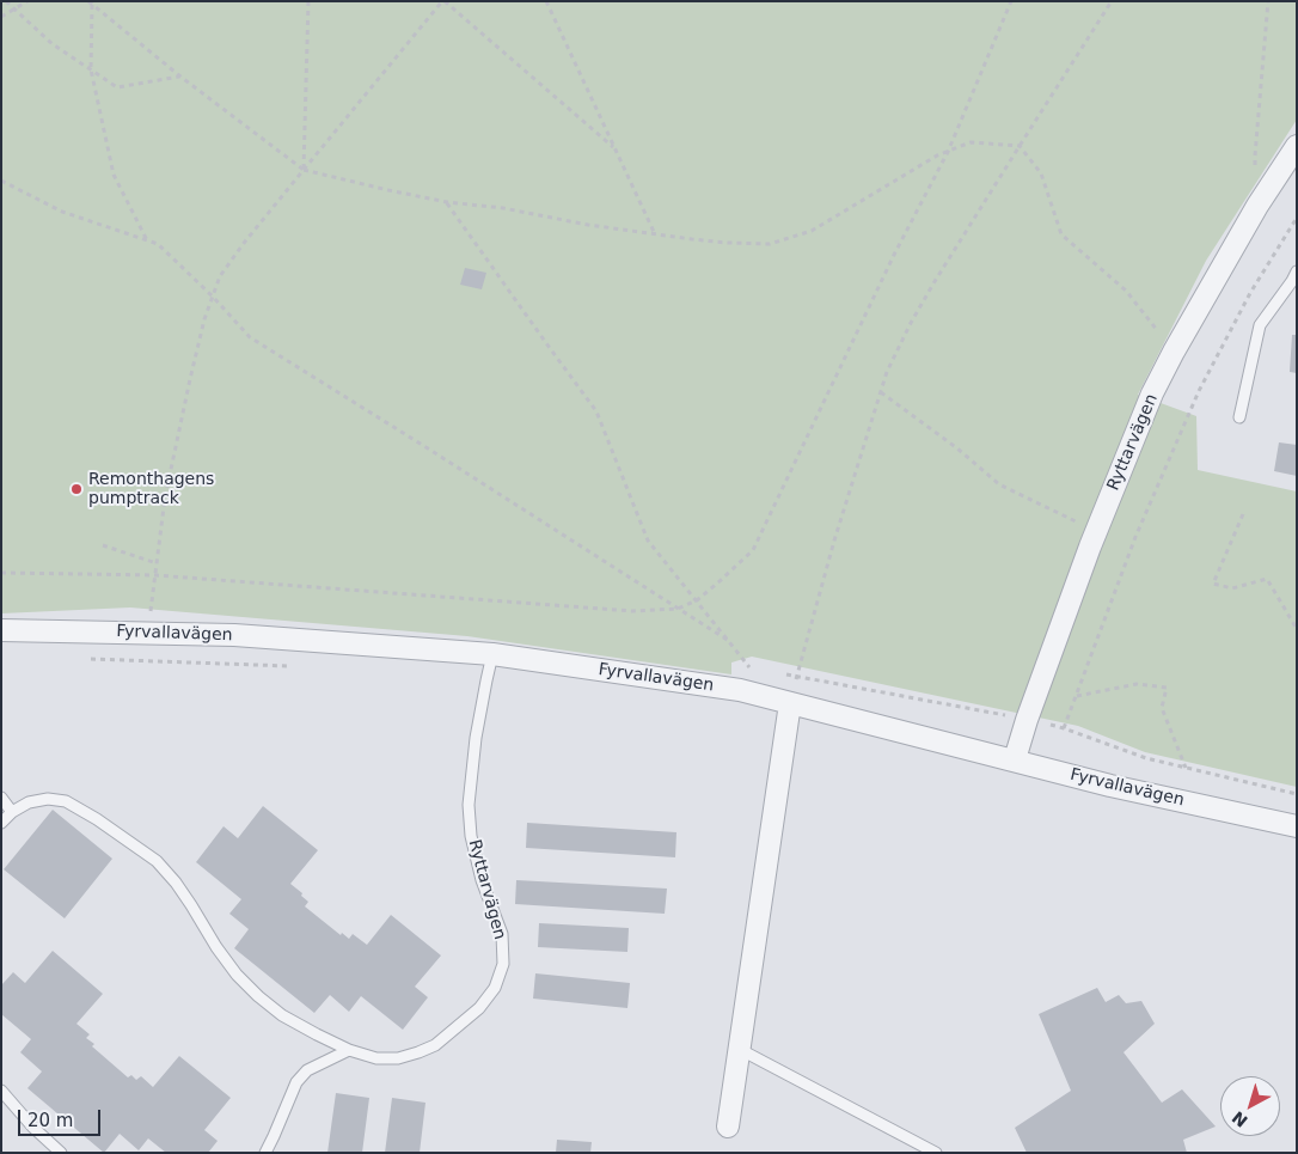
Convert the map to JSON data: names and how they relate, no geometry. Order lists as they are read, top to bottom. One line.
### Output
{"streets":{"street":["Ryttarvägen","Fyrvallavägen"]},"crossings":[["Ryttarvägen","Fyrvallavägen"]],"places":["Remonthagens pumptrack"],"scale_bar":"20 m","north":"bottom left"}
